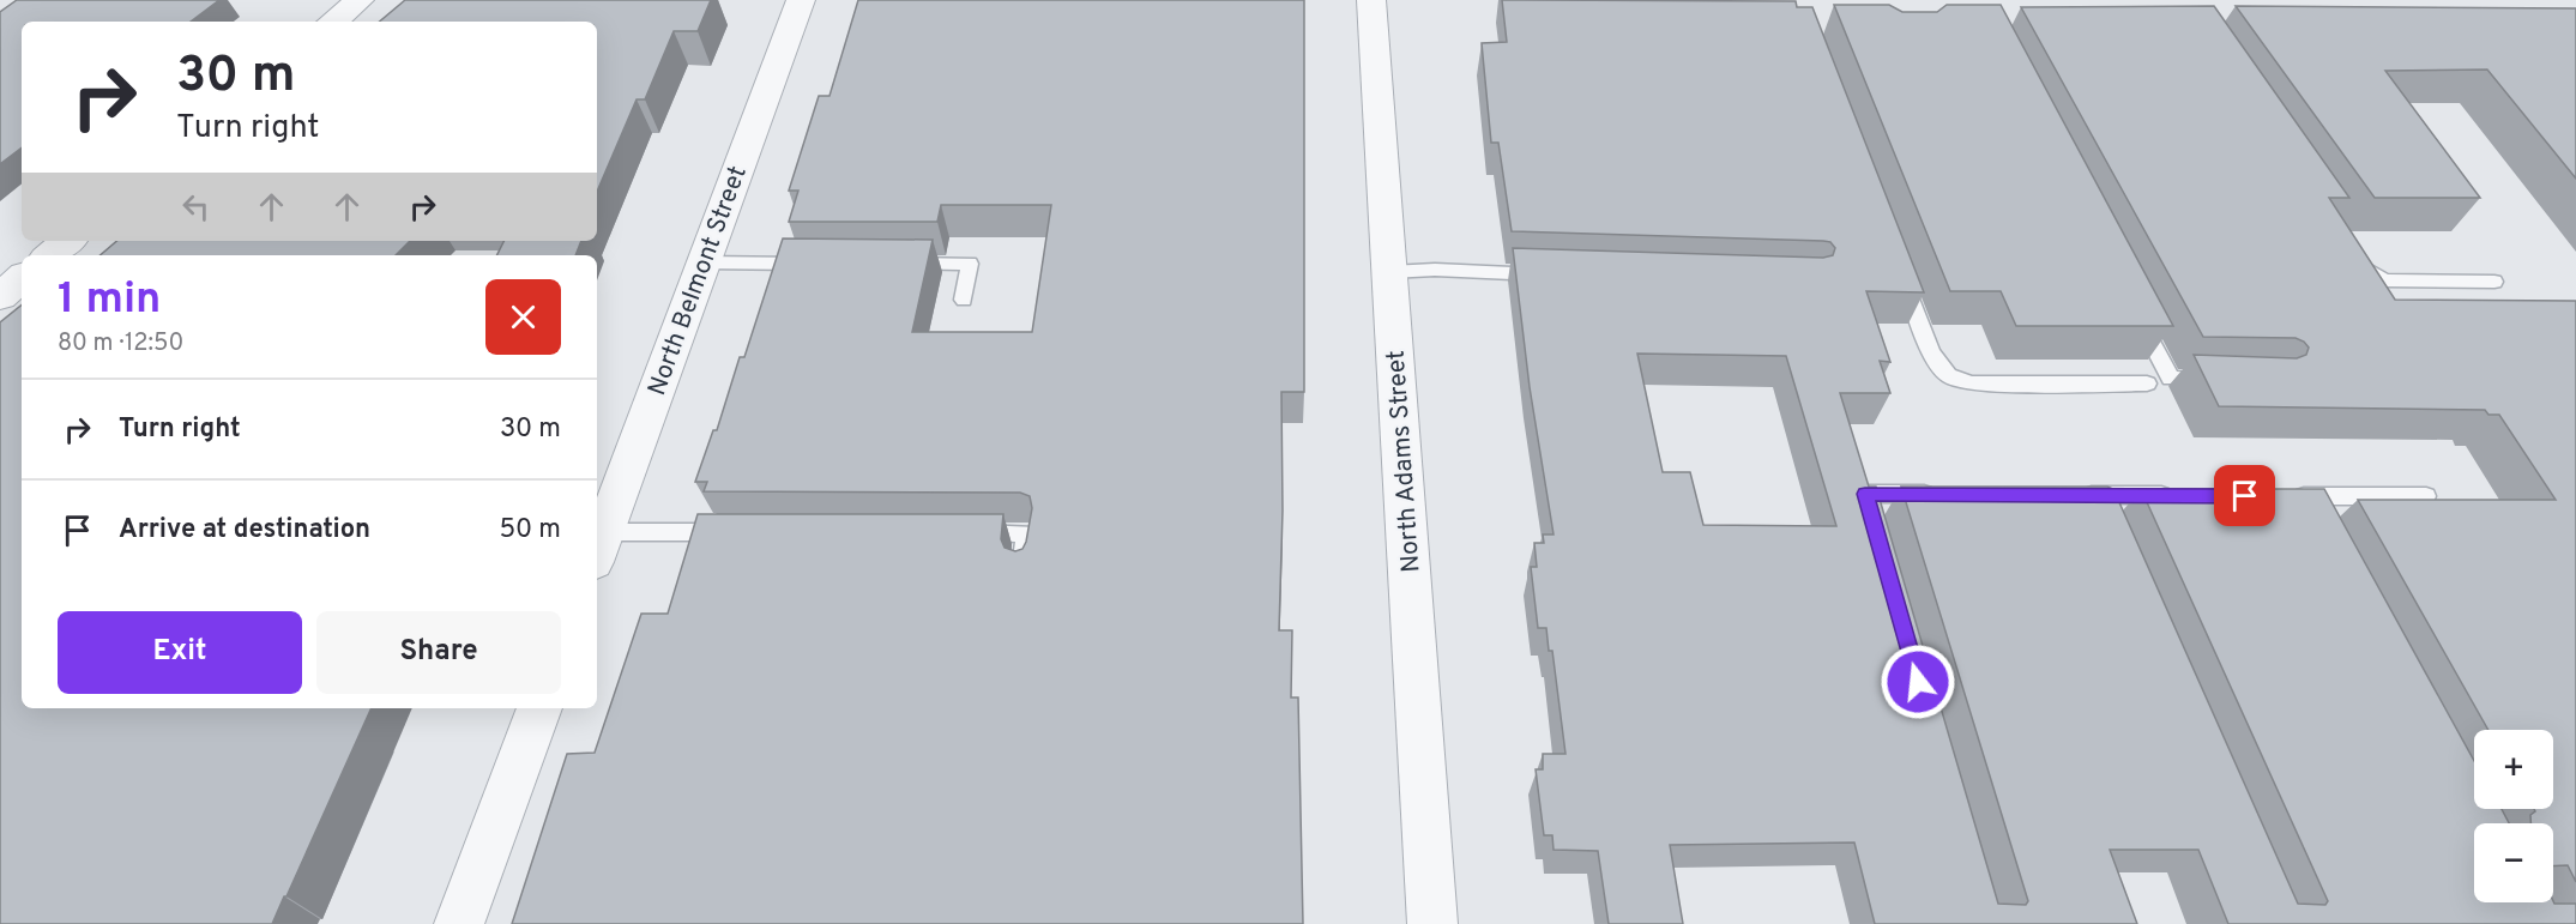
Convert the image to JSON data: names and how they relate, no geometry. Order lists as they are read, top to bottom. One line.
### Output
{"streets":{"street":["North Belmont Street","North Adams Street"]},"page":{"turn":["30 m","Turn right"],"heading":["1 min","80 m · 12:50"],"list":[{"name":"Turn right","value":"30 m"},{"name":"Arrive at destination","value":"50 m"}],"buttons":["Exit","Share"],"map_buttons":["+","−"]}}
